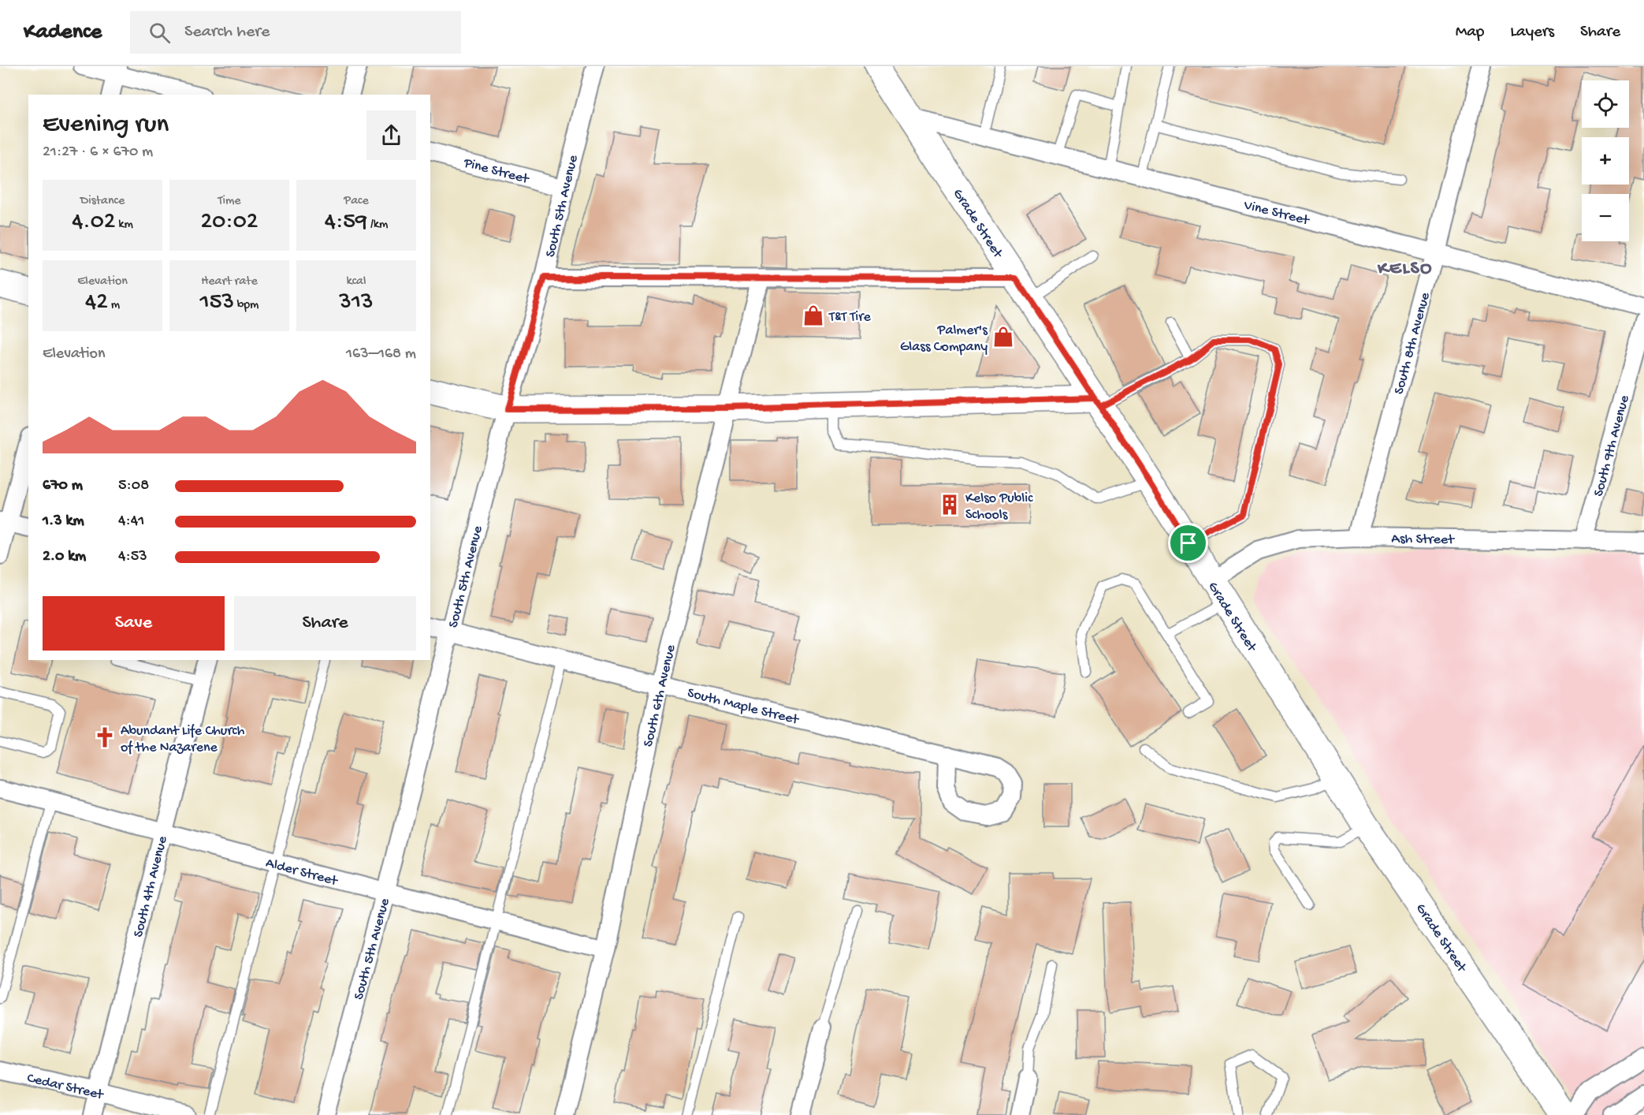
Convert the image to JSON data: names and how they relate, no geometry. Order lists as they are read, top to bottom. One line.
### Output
{"streets":{"main road":["Grade Street"],"street":["Pine Street","South 5th Avenue","Vine Street","South 8th Avenue","South 9th Avenue","Ash Street","South 6th Avenue","South Maple Street","Alder Street","South 4th Avenue","Cedar Street"]},"crossings":[["Pine Street","South 5th Avenue"],["South 5th Avenue","South Maple Street"],["South 5th Avenue","Alder Street"],["Vine Street","Grade Street"],["Vine Street","South 8th Avenue"],["Grade Street","Ash Street"],["South 8th Avenue","Ash Street"],["South 9th Avenue","Ash Street"],["South 6th Avenue","South Maple Street"],["South 6th Avenue","Alder Street"],["Alder Street","South 4th Avenue"],["South 4th Avenue","Cedar Street"]],"districts":["KELSO"],"places":{"shop":["T&T Tire","Palmer's Glass Company"],"building":["Kelso Public Schools"],"church":["Abundant Life Church of the Nazarene"]},"page":{"header":"Kadence","search":"Search here","nav":["Map","Layers","Share"],"map_buttons":["+","−"],"heading":["Evening run","21:27 · 6 × 670 m"],"stats":[["Distance","4.02 km"],["Time","20:02"],["Pace","4:59 /km"],["Elevation","42 m"],["Heart rate","153 bpm"],["kcal","313"]],"chart":["Elevation","163–168 m"],"list":[{"name":"670 m","note":"5:08"},{"name":"1.3 km","note":"4:41"},{"name":"2.0 km","note":"4:53"}],"buttons":["Save","Share"]}}
